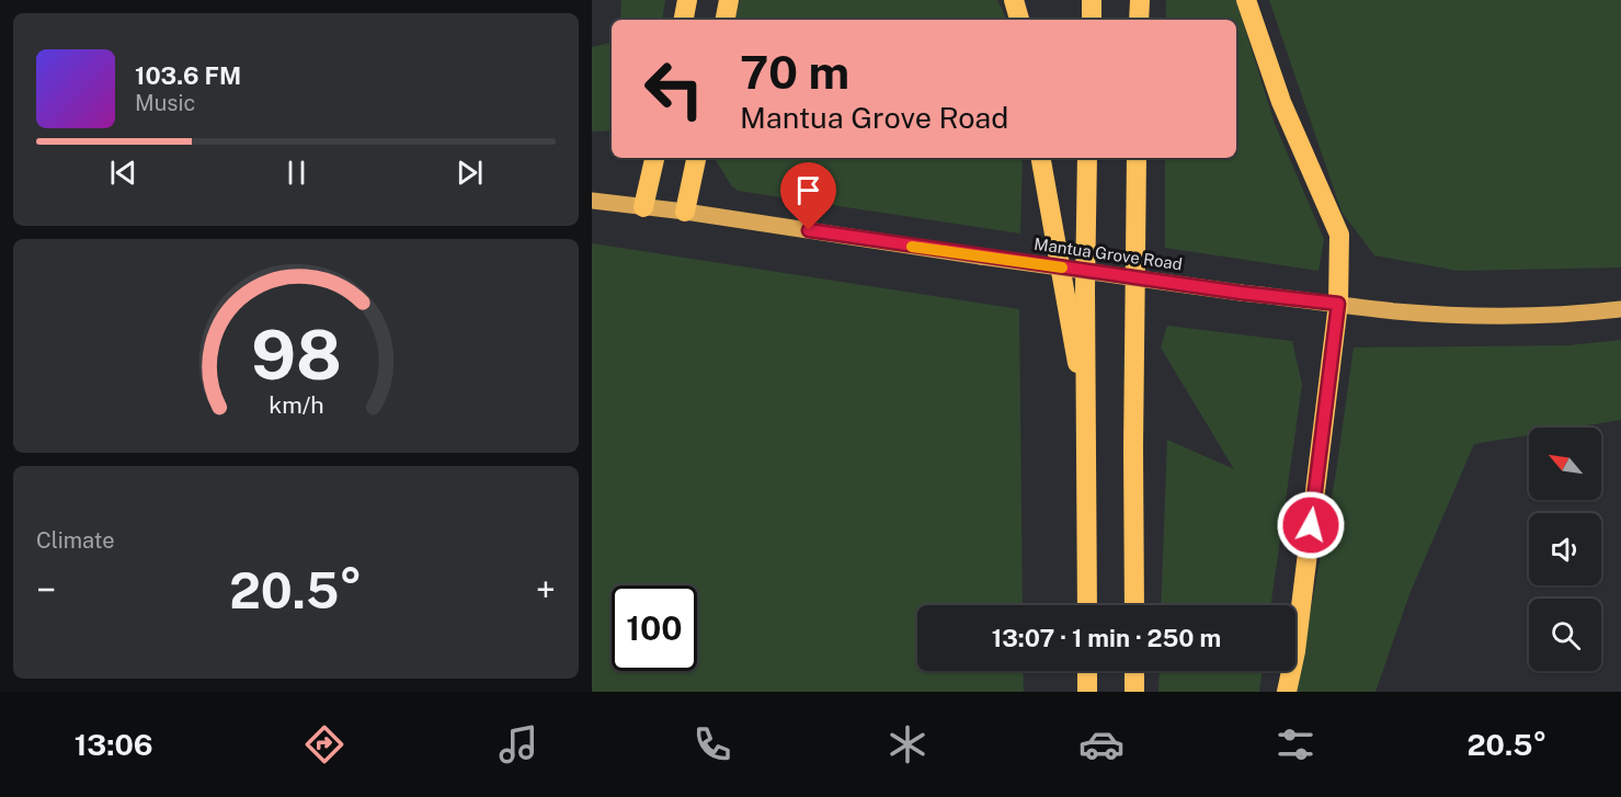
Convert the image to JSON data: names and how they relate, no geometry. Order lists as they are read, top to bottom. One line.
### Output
{"streets":{"main road":["Mantua Grove Road"]},"north":"top left","page":{"turn":["70 m","Mantua Grove Road"],"song":["103.6 FM","Music"],"tile":"Climate","heat":["−","20.5°","+"],"limit":"100","trip":"13:07 · 1 min · 250 m","tabs":["13:06","20.5°"],"gauge":["98","km/h"]}}
